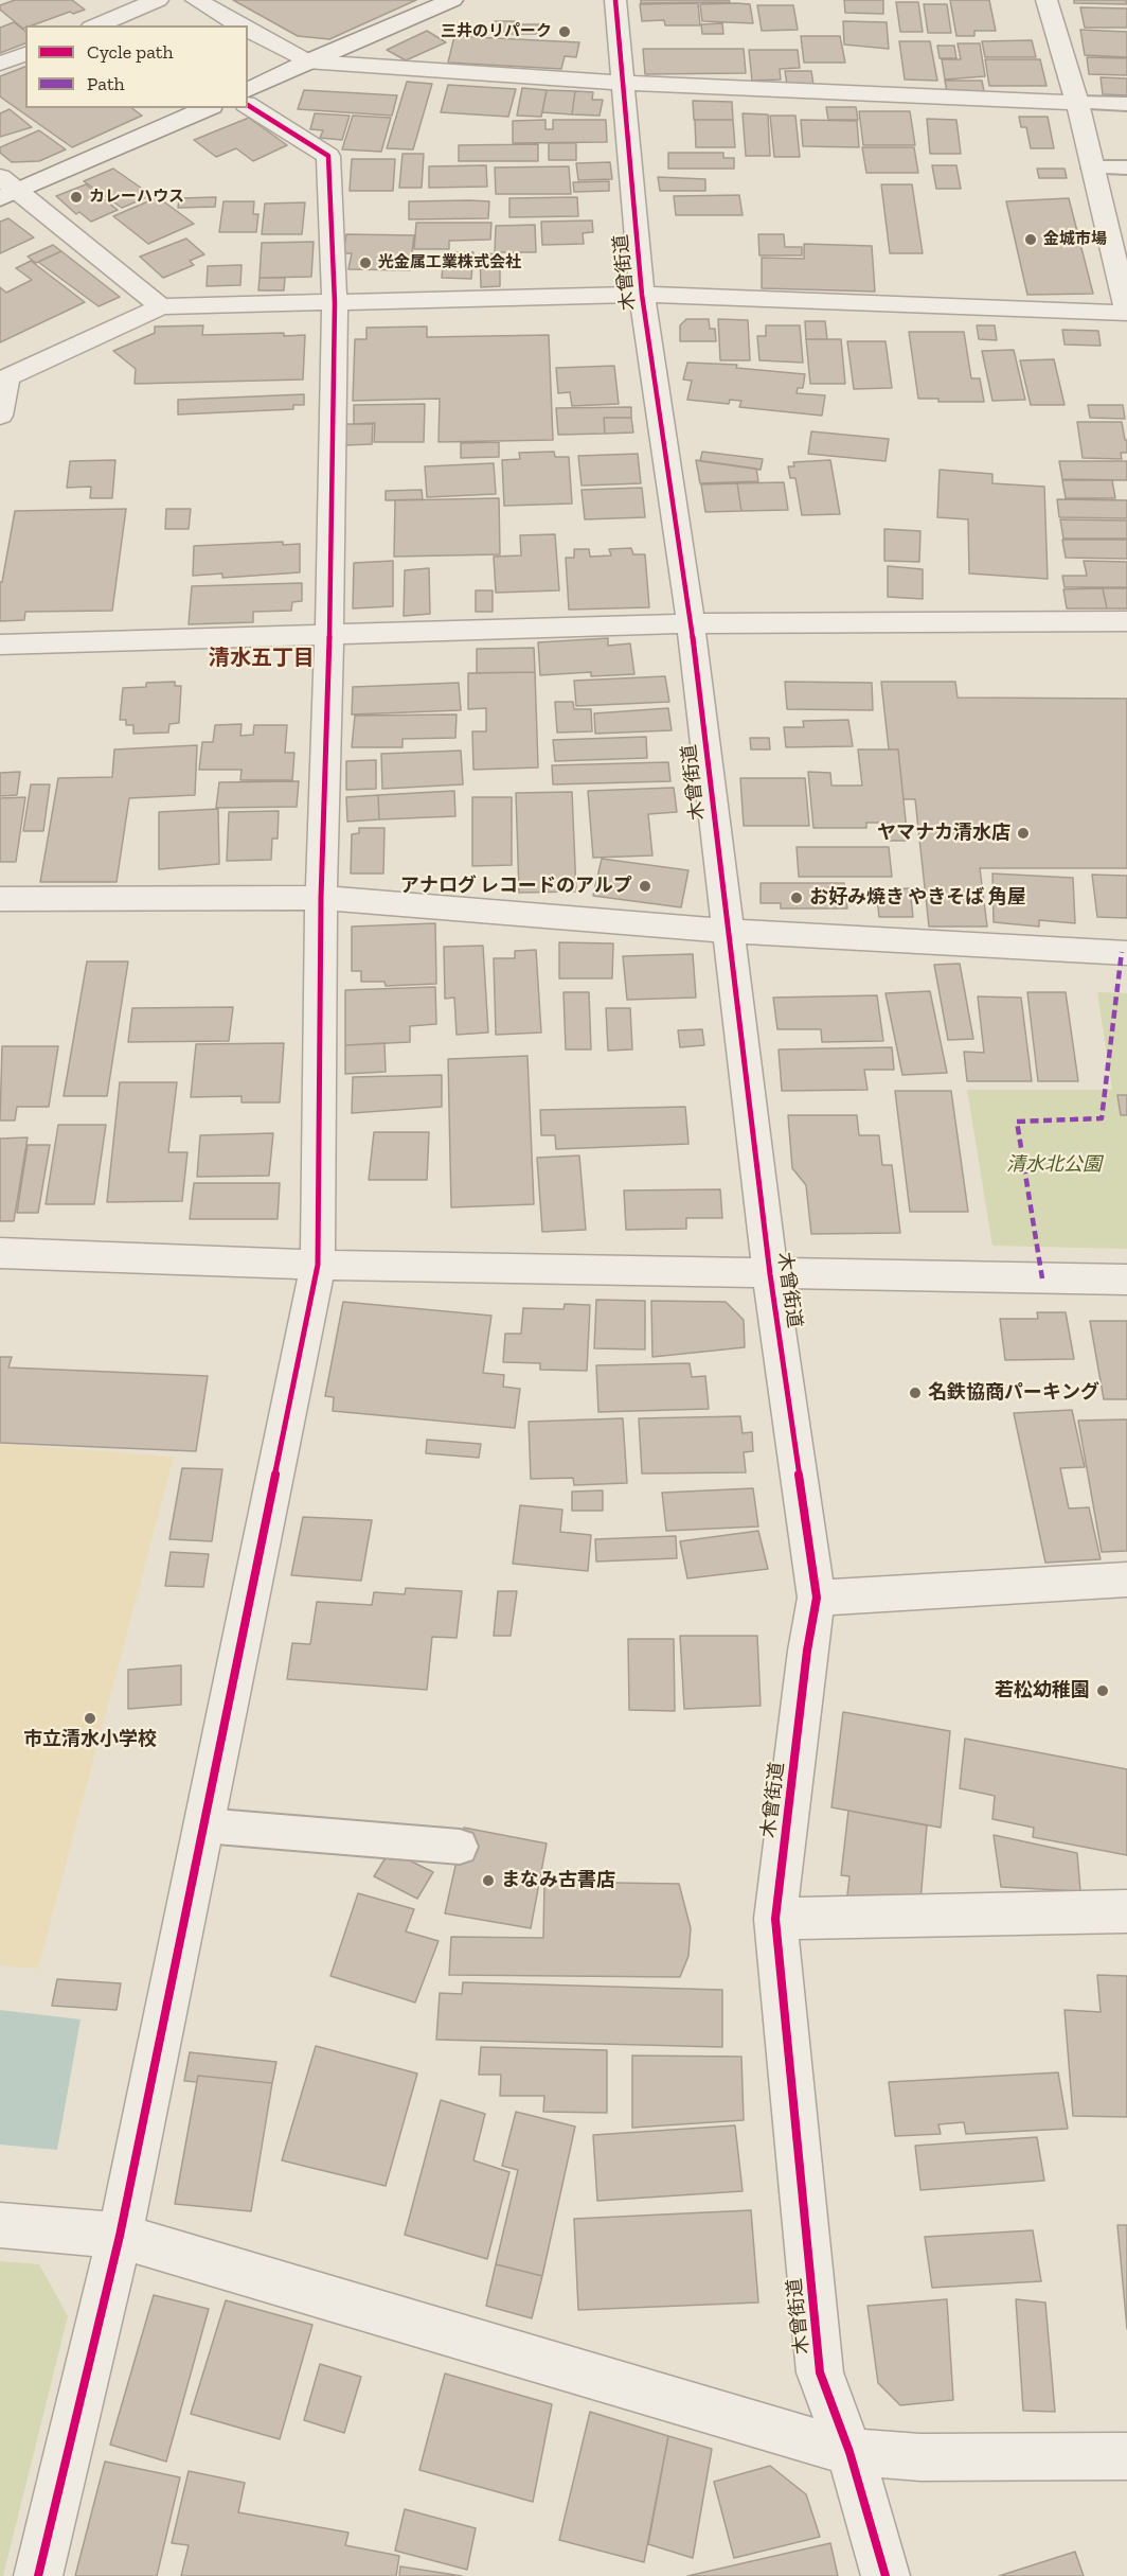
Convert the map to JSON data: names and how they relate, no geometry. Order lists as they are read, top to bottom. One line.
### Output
{"streets":{"street":["木曾街道"]},"districts":["清水五丁目"],"parks":["清水北公園"],"places":["三井のリパーク","カレーハウス","金城市場","光金属工業株式会社","ヤマナカ清水店","アナログ レコードのアルプ","お好み焼き やきそば 角屋","名鉄協商パーキング","若松幼稚園","市立清水小学校","まなみ古書店"],"legend":["Cycle path","Path"]}
